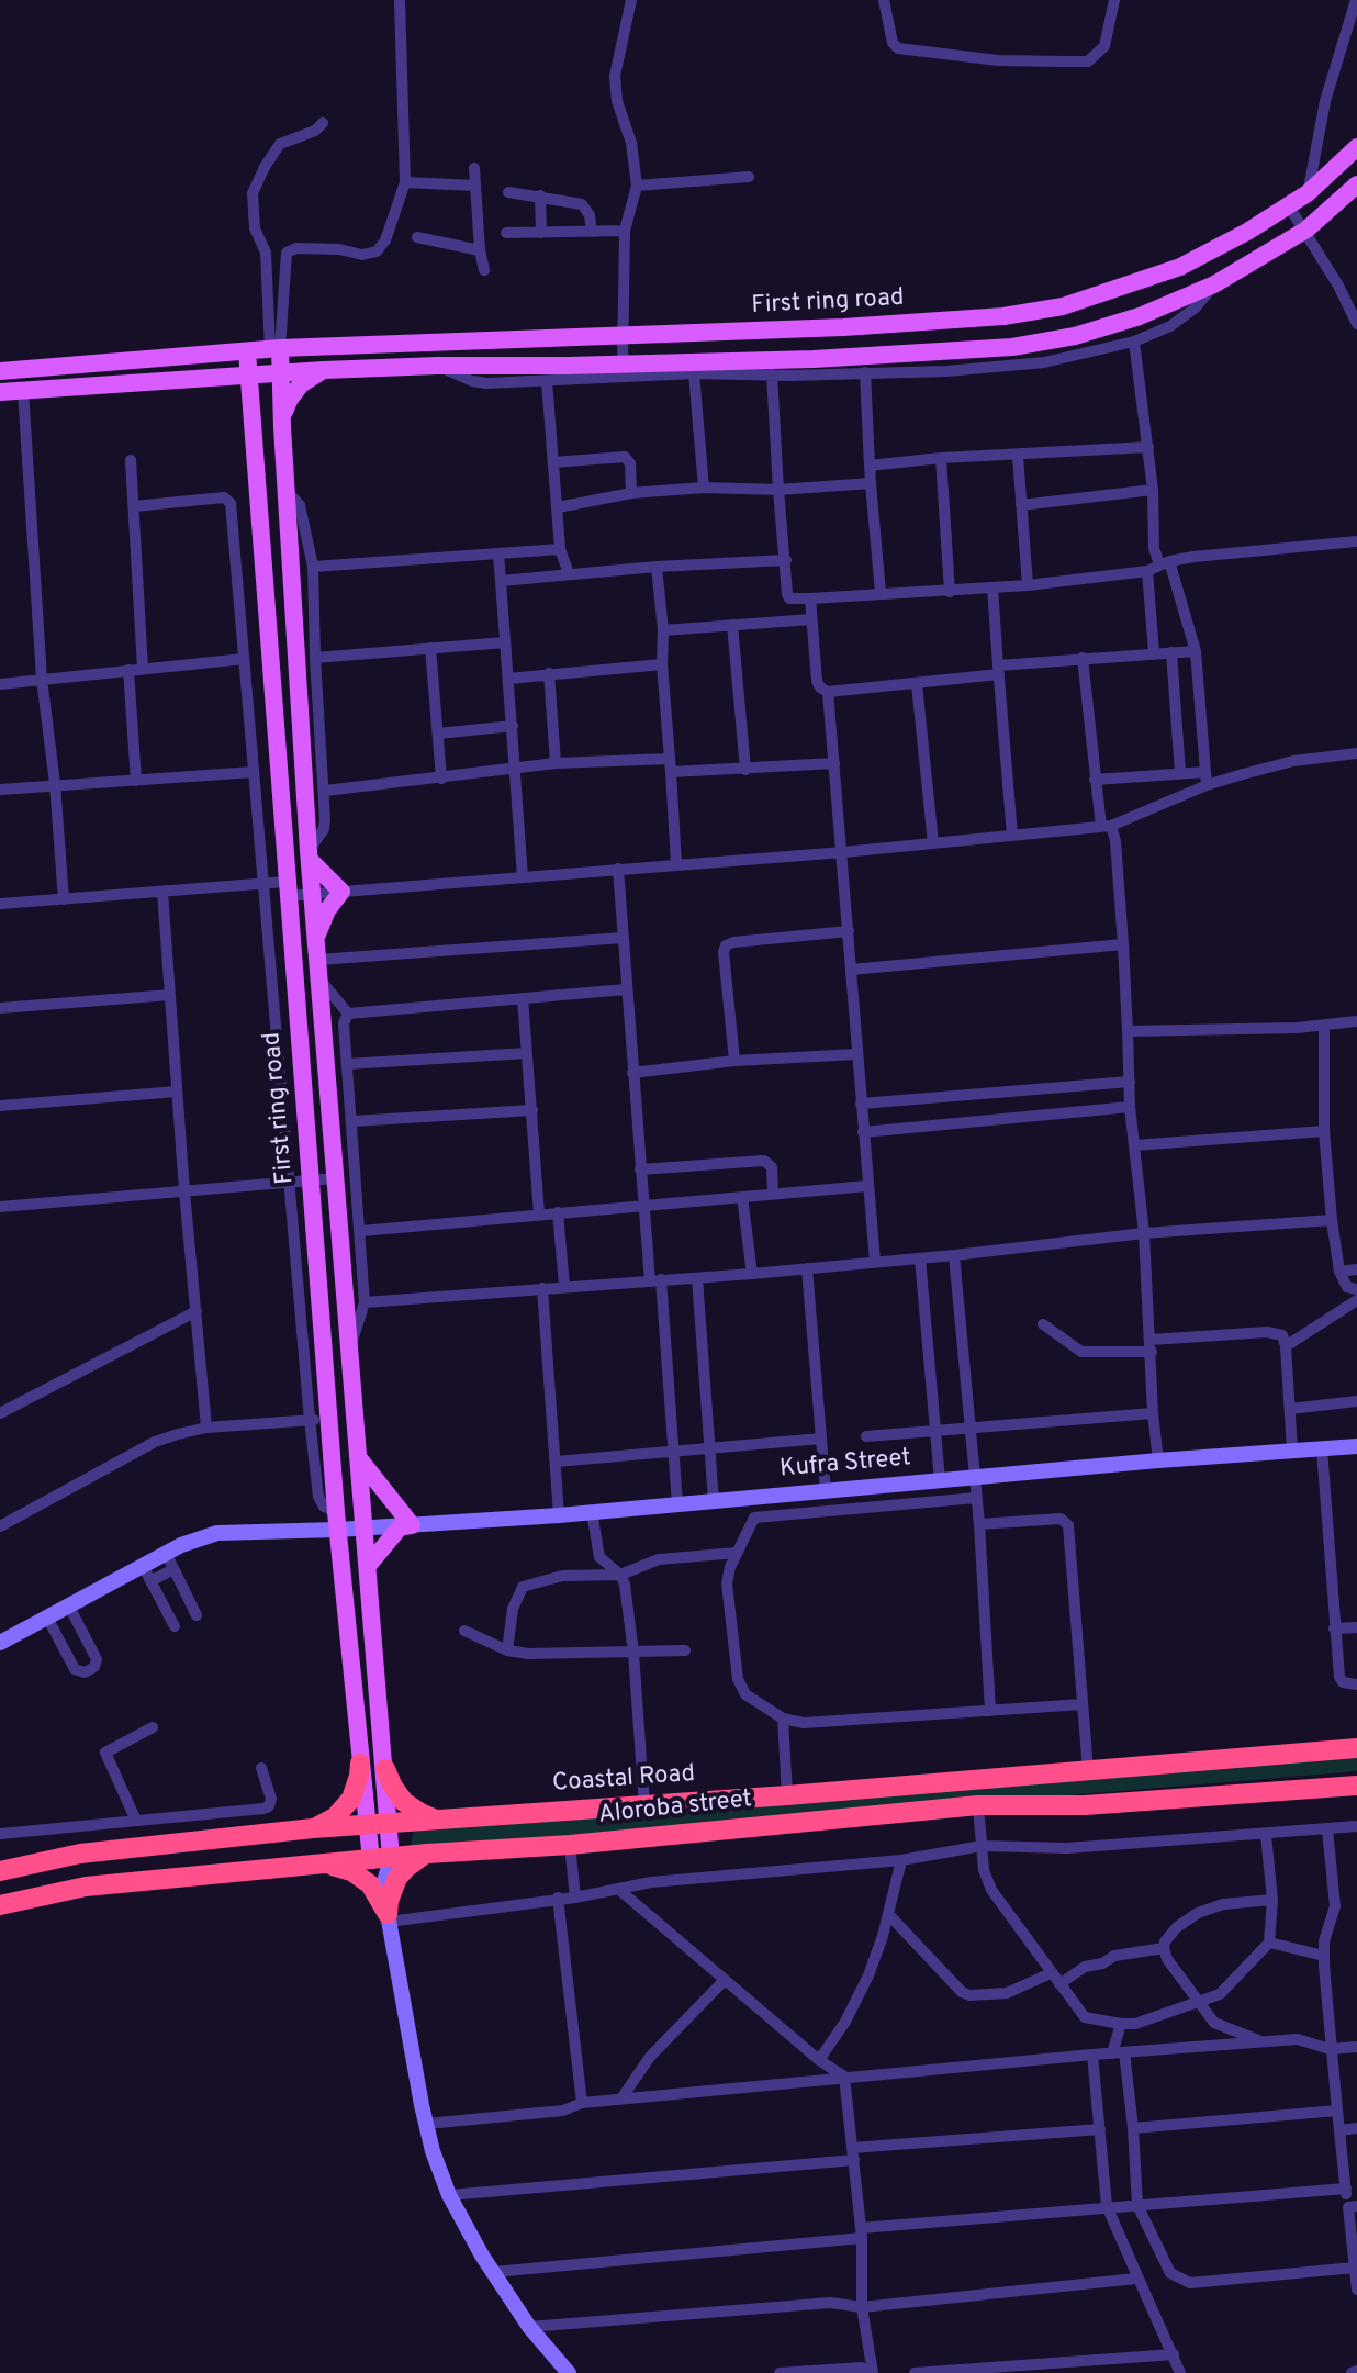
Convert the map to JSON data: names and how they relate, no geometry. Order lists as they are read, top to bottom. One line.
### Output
{"streets":{"highway":["Coastal Road","Aloroba street"],"main road":["First ring road"],"street":["Kufra Street"]},"crossings":[["First ring road","Kufra Street"],["First ring road","Coastal Road"],["First ring road","Aloroba street"]]}
